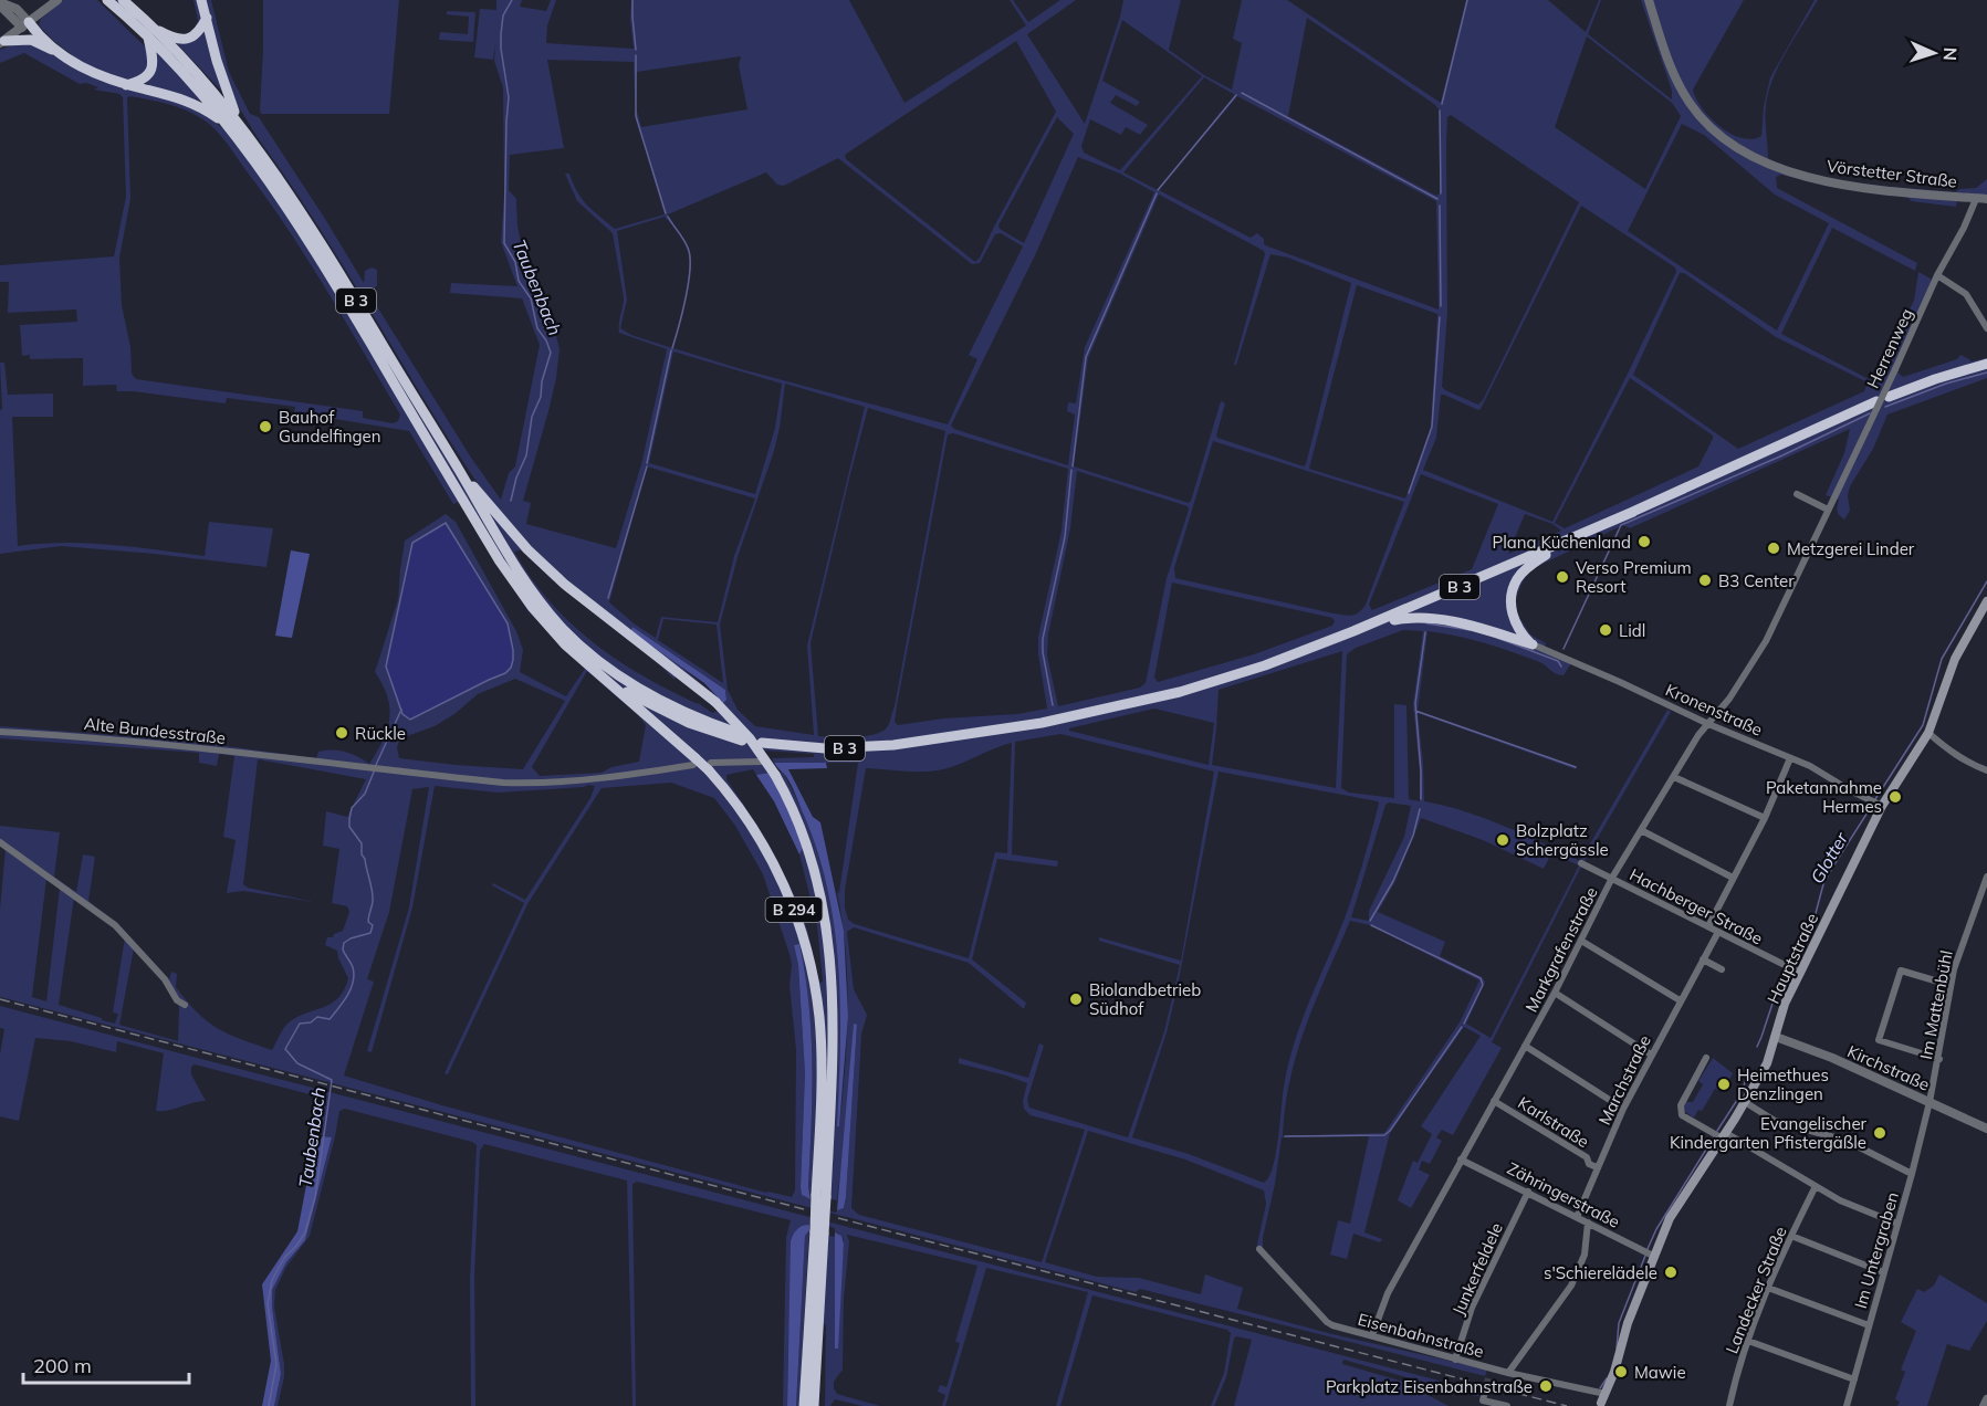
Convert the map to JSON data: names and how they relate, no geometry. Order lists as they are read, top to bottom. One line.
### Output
{"streets":{"highway":["B 3","B 294"],"main road":["Hauptstraße"],"street":["Vörstetter Straße","Herrenweg","Kronenstraße","Alte Bundesstraße","Hachberger Straße","Markgrafenstraße","Im Mattenbühl","Kirchstraße","Marchstraße","Karlstraße","Zähringerstraße","Im Untergraben","Junkerfeldele","Landecker Straße","Eisenbahnstraße"]},"crossings":[["Vörstetter Straße","Herrenweg"],["B 3","B 294"],["Herrenweg","Markgrafenstraße"],["Kronenstraße","Markgrafenstraße"],["Kronenstraße","Hauptstraße"],["Alte Bundesstraße","B 294"],["Hachberger Straße","Markgrafenstraße"],["Hachberger Straße","Hauptstraße"],["Hachberger Straße","Marchstraße"],["Markgrafenstraße","Karlstraße"],["Markgrafenstraße","Zähringerstraße"],["Markgrafenstraße","Eisenbahnstraße"],["Hauptstraße","Kirchstraße"],["Hauptstraße","Zähringerstraße"],["Hauptstraße","Eisenbahnstraße"],["Im Mattenbühl","Kirchstraße"],["Im Mattenbühl","Im Untergraben"],["Kirchstraße","Im Untergraben"],["Marchstraße","Karlstraße"],["Marchstraße","Zähringerstraße"],["Zähringerstraße","Junkerfeldele"],["Junkerfeldele","Eisenbahnstraße"]],"water":["Taubenbach","Glotter"],"places":["Bauhof Gundelfingen","Plana Küchenland","Metzgerei Linder","Verso Premium Resort","B3 Center","Lidl","Rückle","Paketannahme Hermes","Bolzplatz Schergässle","Biolandbetrieb Südhof","Heimethues Denzlingen","Evangelischer Kindergarten Pfistergäßle","s'Schierelädele","Mawie","Parkplatz Eisenbahnstraße"],"scale_bar":"200 m","north":"right"}
